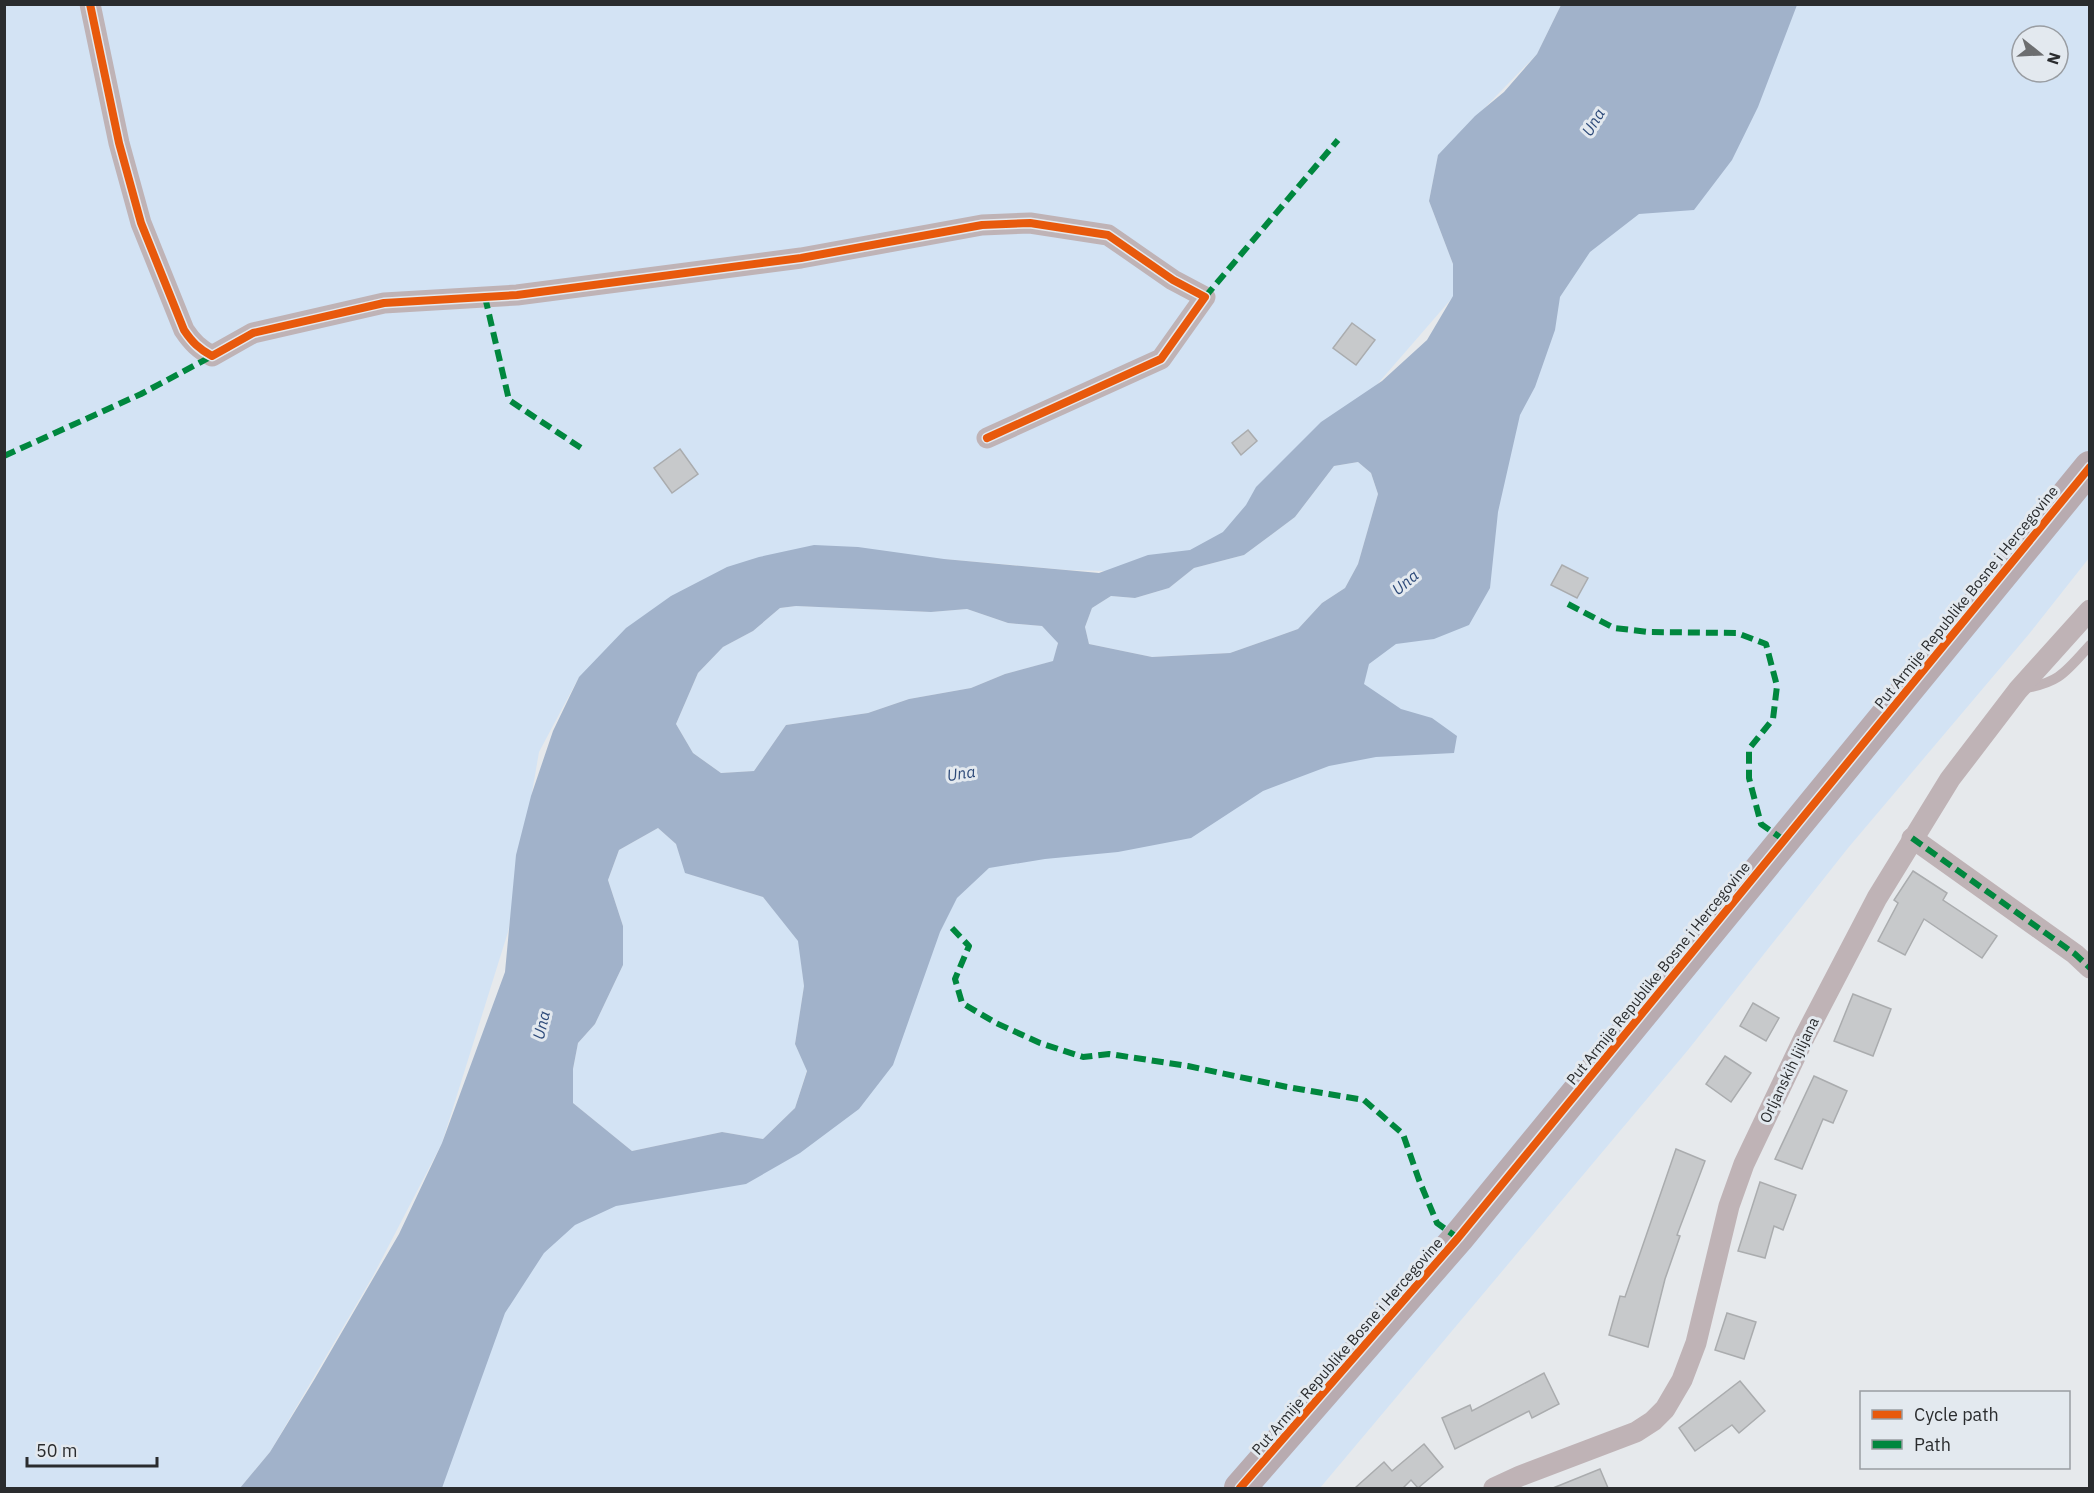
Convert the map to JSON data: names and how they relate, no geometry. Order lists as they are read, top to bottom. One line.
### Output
{"streets":{"main road":["Put Armije Republike Bosne i Hercegovine"],"street":["Orljanskih ljiljana"]},"water":["Una"],"legend":["Cycle path","Path"],"scale_bar":"50 m","north":"right"}
